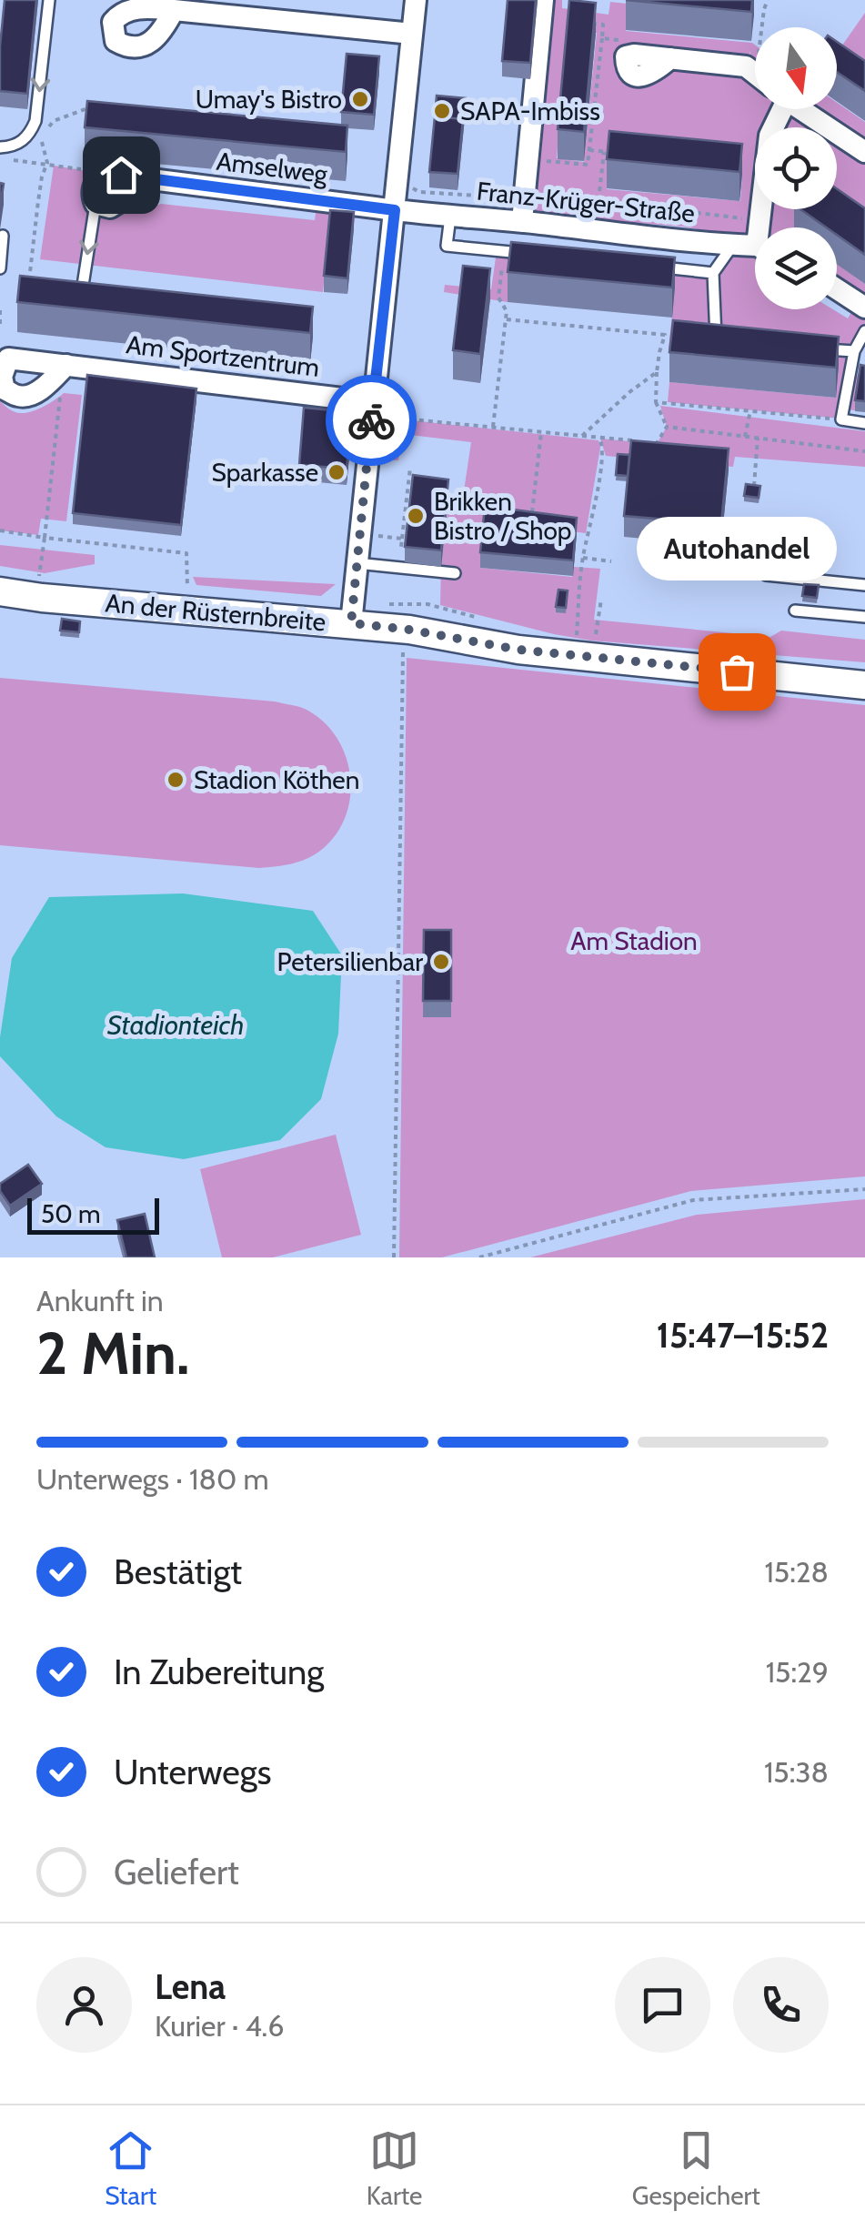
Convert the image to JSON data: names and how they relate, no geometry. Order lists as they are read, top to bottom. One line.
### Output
{"streets":{"main road":["An der Rüsternbreite"],"street":["Amselweg","Franz-Krüger-Straße","Am Sportzentrum"]},"crossings":[["Amselweg","Franz-Krüger-Straße"]],"water":["Stadionteich"],"parks":["Am Stadion"],"places":["Umay's Bistro","SAPA-Imbiss","Sparkasse","Brikken Bistro / Shop","Autohandel","Stadion Köthen","Petersilienbar"],"scale_bar":"50 m","north":"bottom","page":{"bubble":"Autohandel","scale":"50 m","heading":["2 Min.","Ankunft in","15:47–15:52"],"panel":["Lena","Kurier · 4.6"],"bar":"Unterwegs · 180 m","list":[["Bestätigt","15:28"],["In Zubereitung","15:29"],["Unterwegs","15:38"],"Geliefert"],"tabs":["Start","Karte","Gespeichert"]}}
